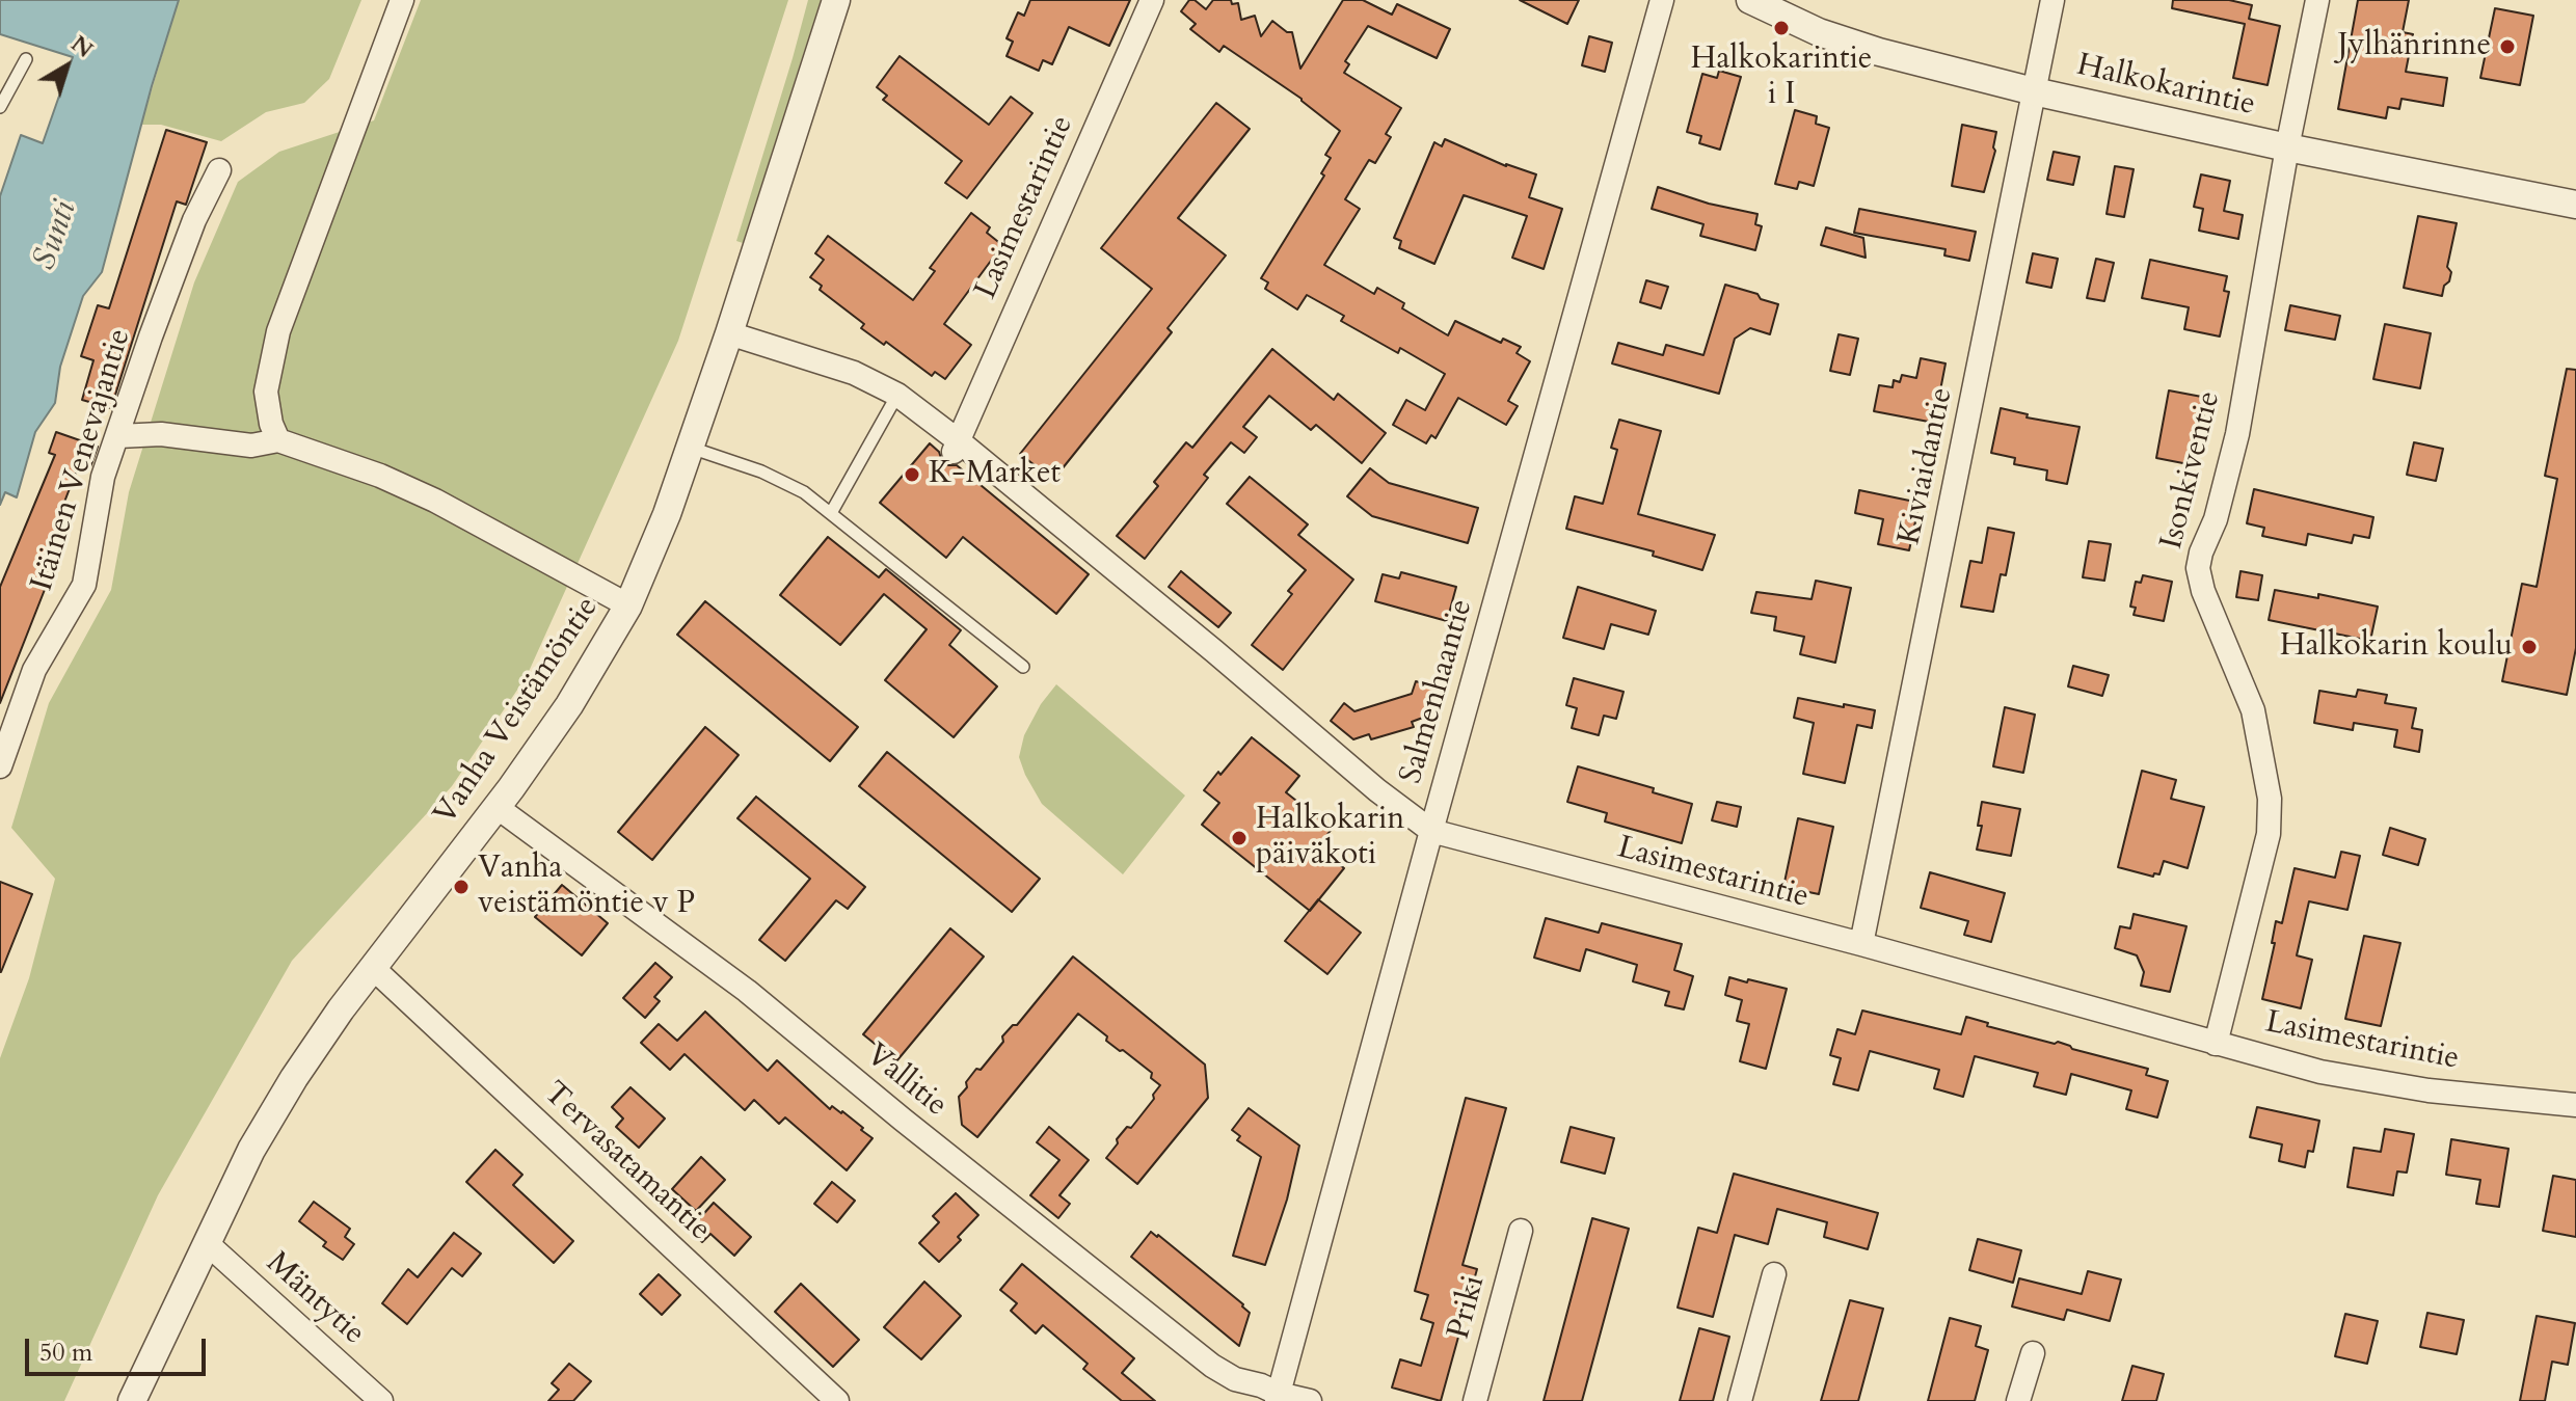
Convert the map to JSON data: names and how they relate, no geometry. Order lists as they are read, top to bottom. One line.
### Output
{"streets":{"street":["Halkokarintie","Lasimestarintie","Itäinen Venevajantie","Kiviaidantie","Isonkiventie","Salmenhaantie","Vanha Veistämöntie","Vallitie","Tervasatamantie","Mäntytie","Priki"]},"crossings":[["Halkokarintie","Kiviaidantie"],["Halkokarintie","Isonkiventie"],["Lasimestarintie","Kiviaidantie"],["Lasimestarintie","Isonkiventie"],["Lasimestarintie","Salmenhaantie"],["Lasimestarintie","Vanha Veistämöntie"],["Salmenhaantie","Vallitie"],["Vanha Veistämöntie","Vallitie"],["Vanha Veistämöntie","Tervasatamantie"],["Vanha Veistämöntie","Mäntytie"]],"water":["Sunti"],"places":["Halkokarintie i I","Jylhänrinne","K-Market","Halkokarin koulu","Halkokarin päiväkoti","Vanha veistämöntie v P"],"scale_bar":"50 m","north":"top right"}
